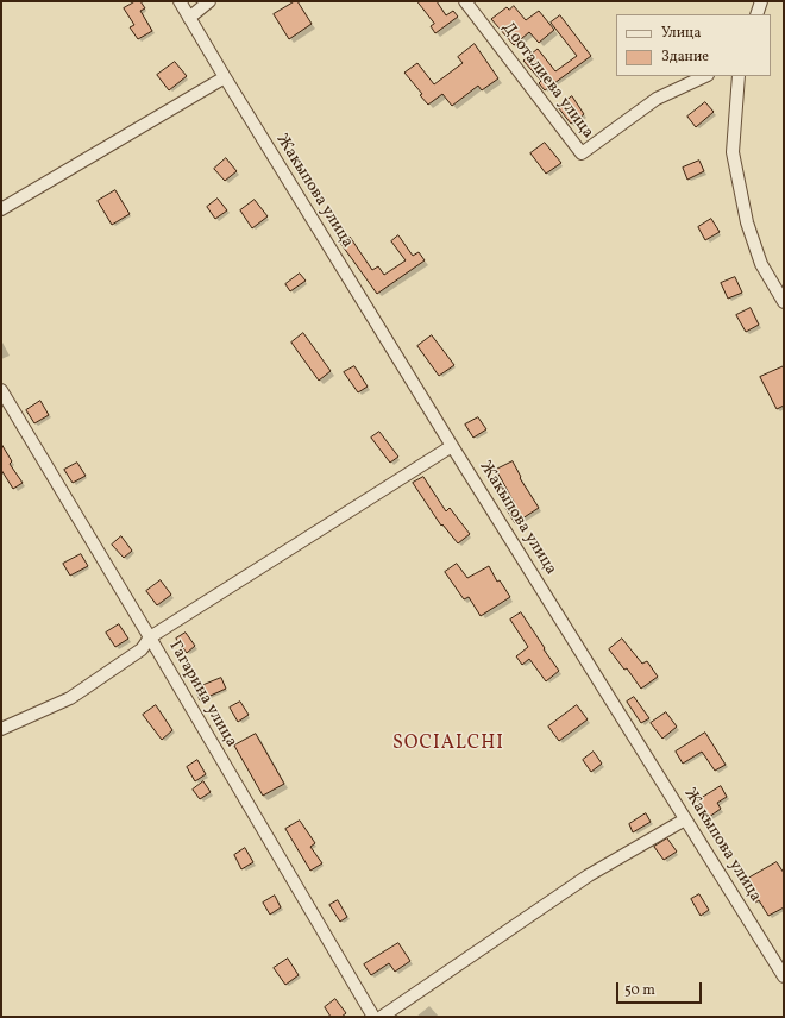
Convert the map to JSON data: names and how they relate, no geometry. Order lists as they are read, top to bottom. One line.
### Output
{"streets":{"street":["Дооталиева улица","Жакыпова улица","Гагарина улица"]},"districts":["SOCIALCHI"],"legend":["Улица","Здание"],"scale_bar":"50 m"}
